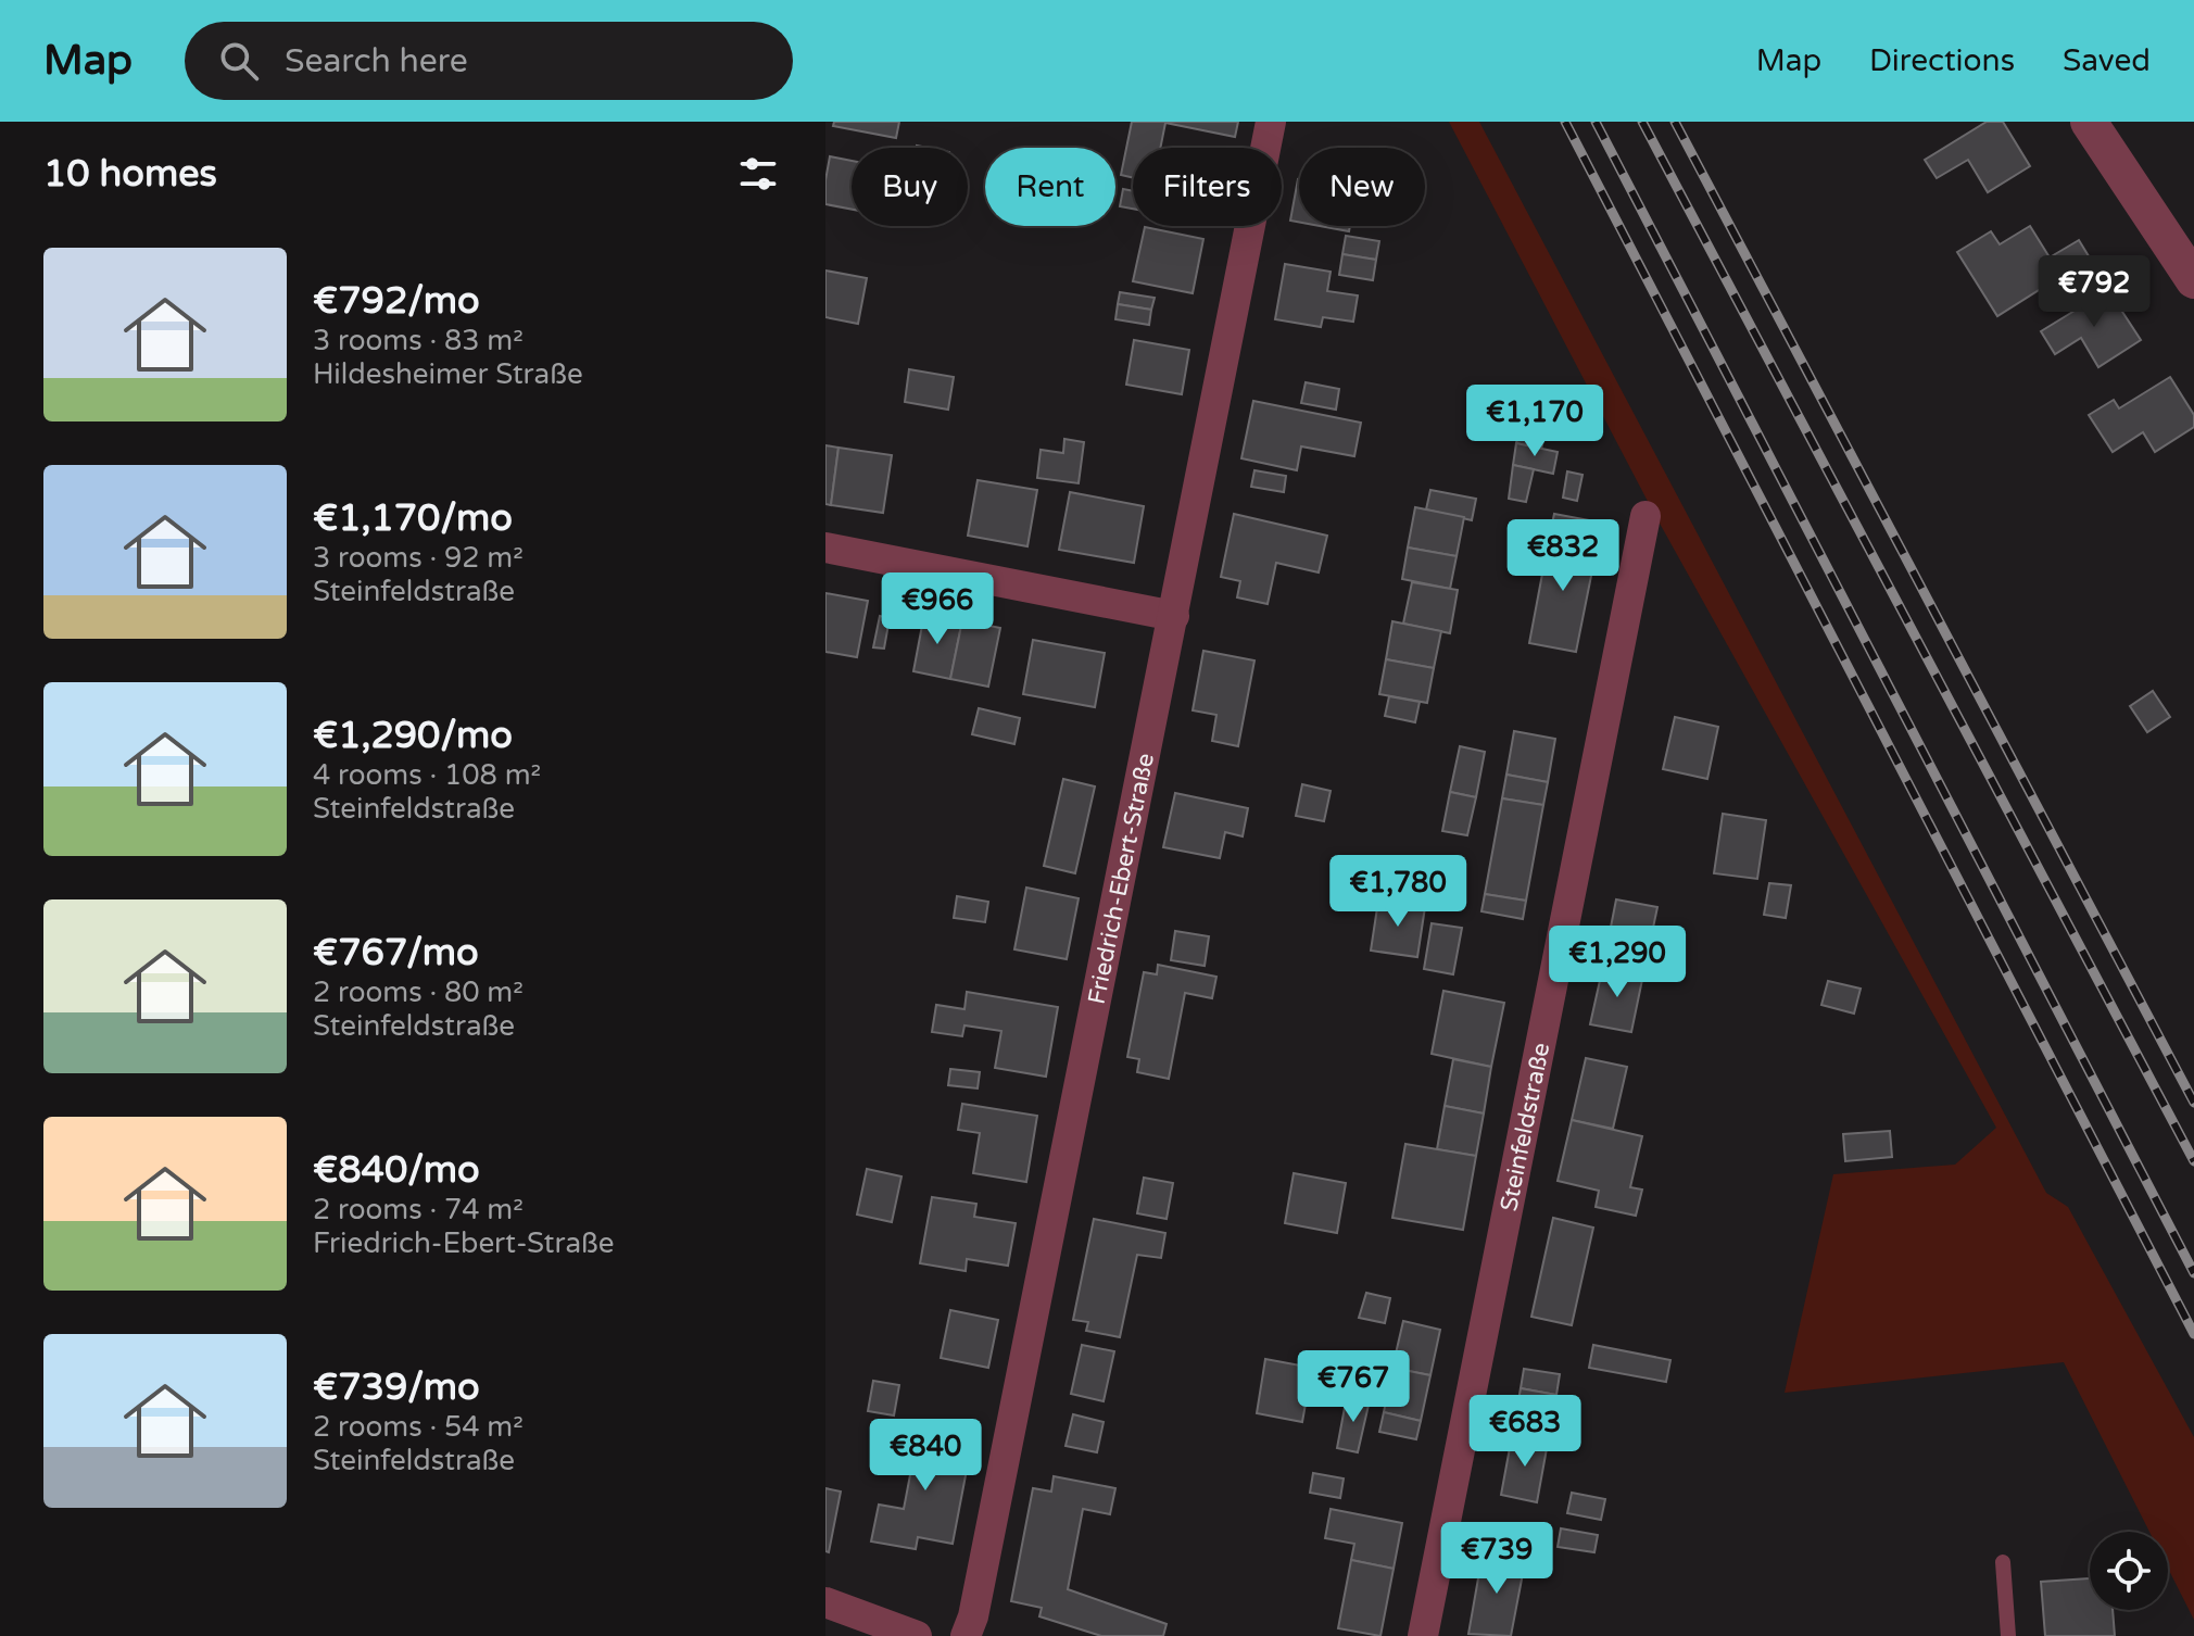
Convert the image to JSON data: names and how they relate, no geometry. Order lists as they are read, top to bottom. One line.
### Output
{"streets":{"street":["Friedrich-Ebert-Straße","Steinfeldstraße"]},"page":{"header":"Map","search":"Search here","nav":["Map","Directions","Saved"],"heading":"10 homes","chip":["Buy","Rent","Filters","New"],"list":[{"name":"€792/mo","note":"3 rooms · 83 m² · Hildesheimer Straße"},{"name":"€1,170/mo","note":"3 rooms · 92 m² · Steinfeldstraße"},{"name":"€1,290/mo","note":"4 rooms · 108 m² · Steinfeldstraße"},{"name":"€767/mo","note":"2 rooms · 80 m² · Steinfeldstraße"},{"name":"€840/mo","note":"2 rooms · 74 m² · Friedrich-Ebert-Straße"},{"name":"€739/mo","note":"2 rooms · 54 m² · Steinfeldstraße"}],"price":["€792","€1,170","€832","€966","€1,780","€1,290","€767","€683","€840","€739"]}}
